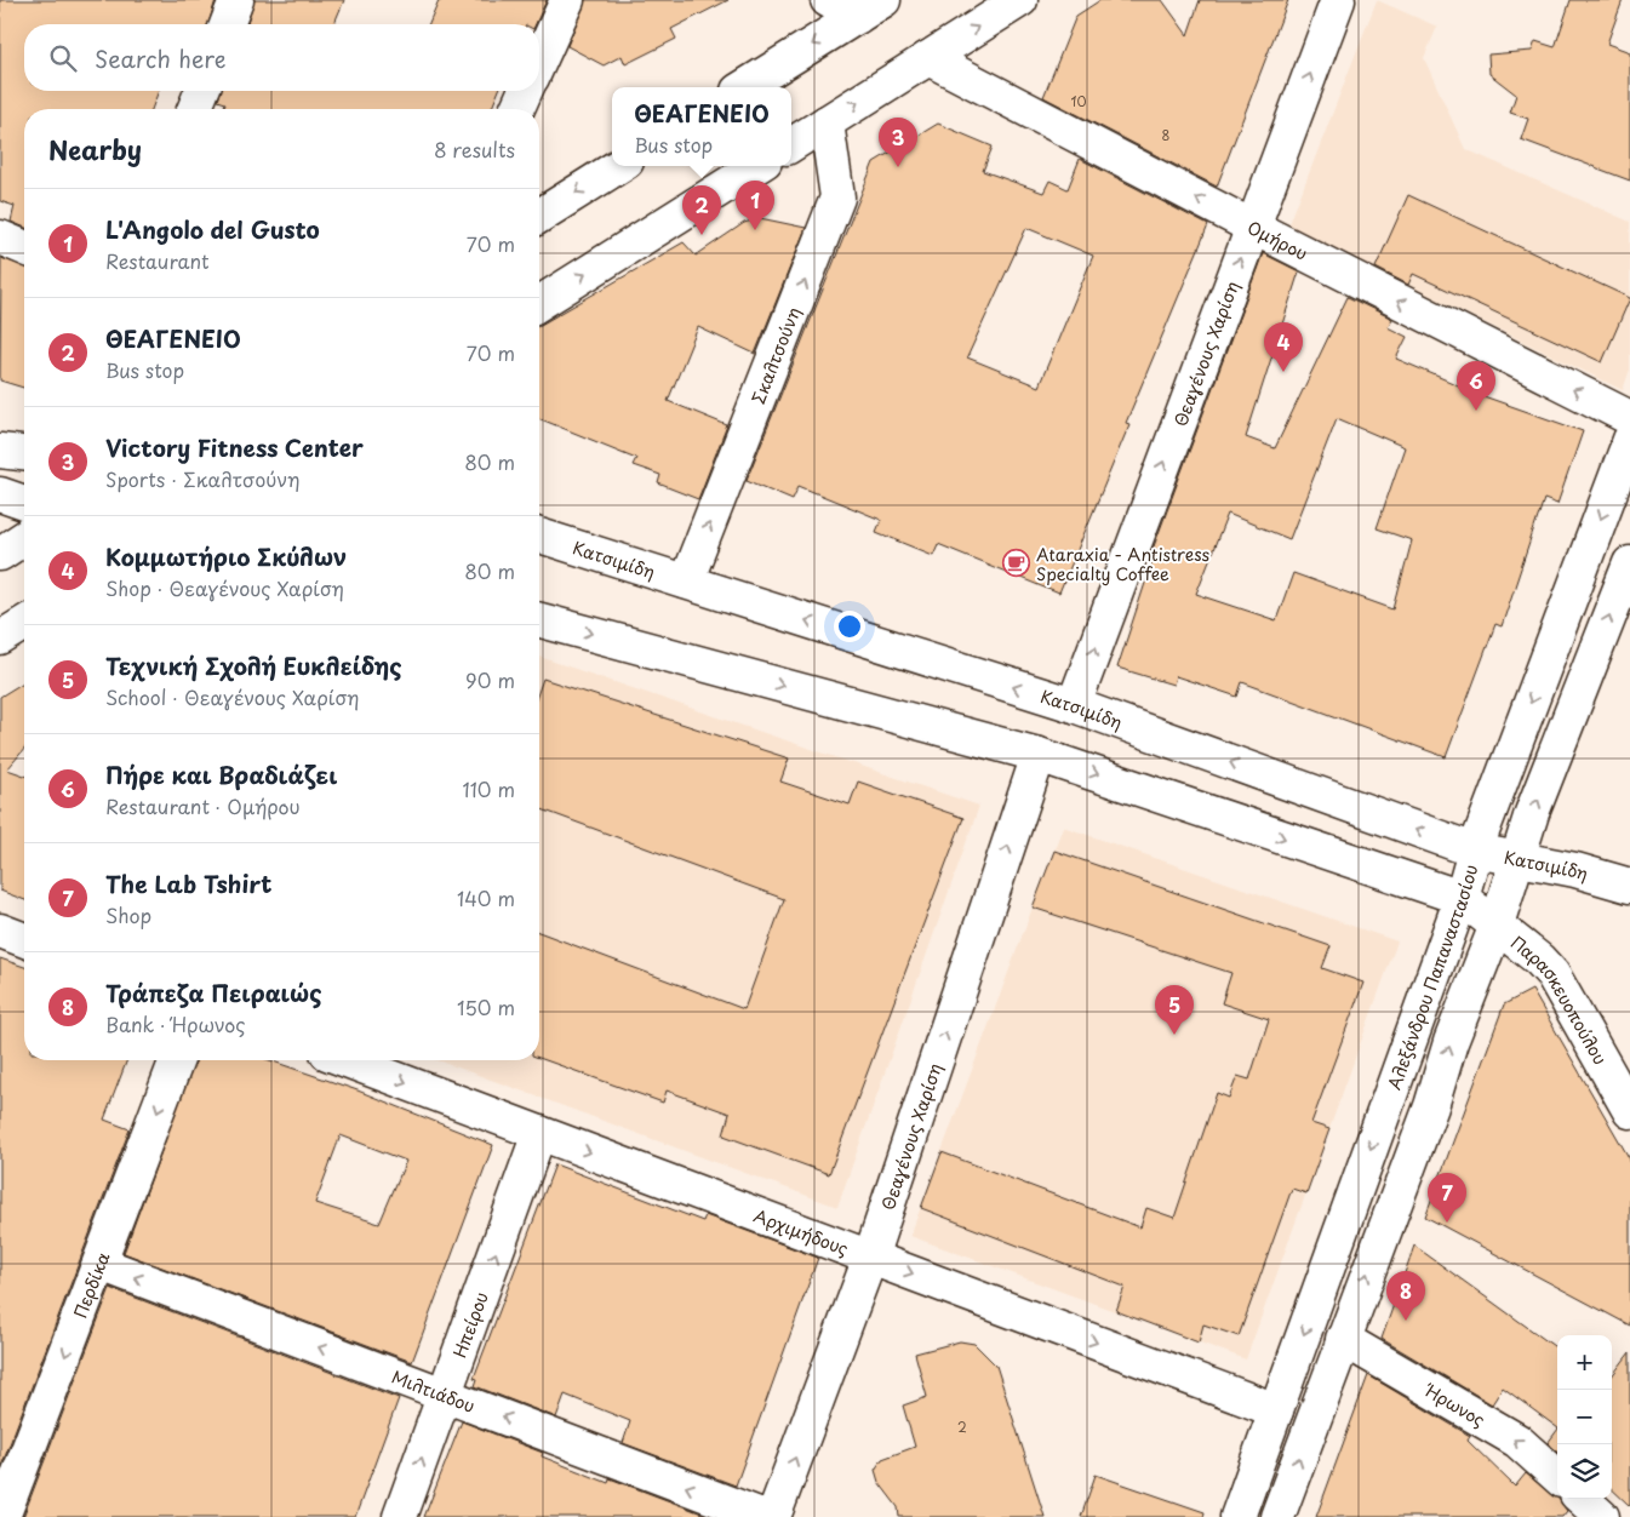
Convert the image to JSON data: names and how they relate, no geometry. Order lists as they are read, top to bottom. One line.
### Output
{"streets":{"street":["Ομήρου","Θεαγένους Χαρίση","Σκαλτσούνη","Κατσιμίδη","Αλεξάνδρου Παπαναστασίου","Παρασκευοπούλου","Αρχιμήδους","Περδίκα","Ηπείρου","Μιλτιάδου","Ήρωνος"]},"crossings":[["Ομήρου","Θεαγένους Χαρίση"],["Θεαγένους Χαρίση","Κατσιμίδη"],["Θεαγένους Χαρίση","Αρχιμήδους"],["Σκαλτσούνη","Κατσιμίδη"],["Κατσιμίδη","Αλεξάνδρου Παπαναστασίου"],["Αλεξάνδρου Παπαναστασίου","Αρχιμήδους"],["Αρχιμήδους","Ηπείρου"],["Περδίκα","Μιλτιάδου"],["Ηπείρου","Μιλτιάδου"]],"one_way":["Ομήρου","Θεαγένους Χαρίση","Σκαλτσούνη","Αρχιμήδους","Περδίκα","Ηπείρου","Μιλτιάδου","Ήρωνος"],"places":{"cafe":["Ataraxia - Antistress Specialty Coffee"]},"house_numbers":["10","8","2"],"page":{"search":"Search here","popup":["ΘΕΑΓΕΝΕΙΟ","Bus stop"],"heading":["Nearby","8 results"],"pins":["3","1","2","4","6","5","7","8"],"list":[{"mark":"1","name":"L'Angolo del Gusto","note":"Restaurant","value":"70 m"},{"mark":"2","name":"ΘΕΑΓΕΝΕΙΟ","note":"Bus stop","value":"70 m"},{"mark":"3","name":"Victory Fitness Center","note":"Sports · Σκαλτσούνη","value":"80 m"},{"mark":"4","name":"Κομμωτήριο Σκύλων","note":"Shop · Θεαγένους Χαρίση","value":"80 m"},{"mark":"5","name":"Τεχνική Σχολή Ευκλείδης","note":"School · Θεαγένους Χαρίση","value":"90 m"},{"mark":"6","name":"Πήρε και Βραδιάζει","note":"Restaurant · Ομήρου","value":"110 m"},{"mark":"7","name":"The Lab Tshirt","note":"Shop","value":"140 m"},{"mark":"8","name":"Τράπεζα Πειραιώς","note":"Bank · Ήρωνος","value":"150 m"}],"map_buttons":["+","−"]}}
